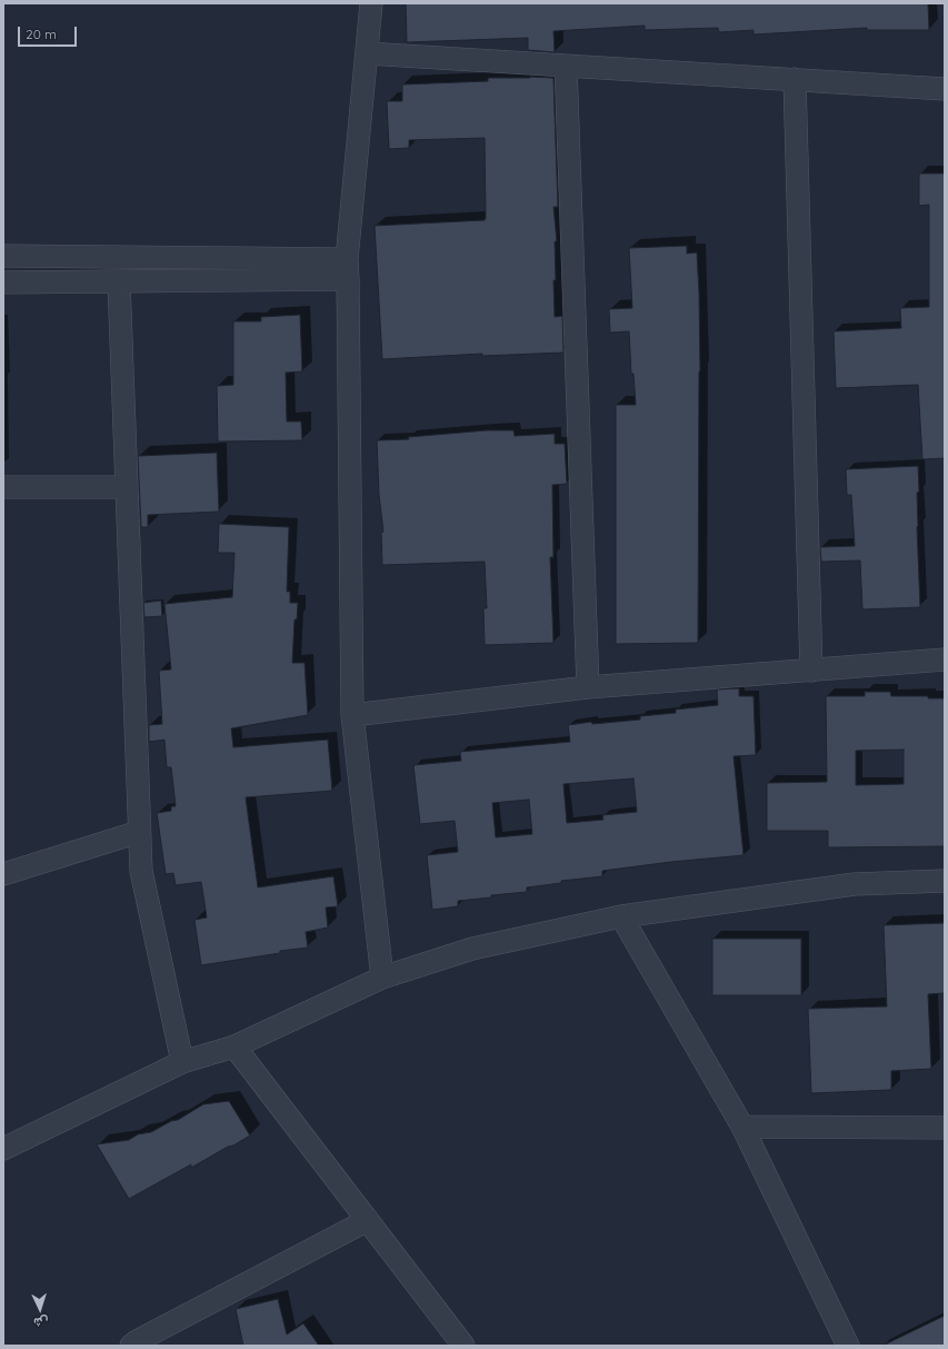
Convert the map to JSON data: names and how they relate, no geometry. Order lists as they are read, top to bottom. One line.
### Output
{"scale_bar":"20 m","north":"bottom"}
